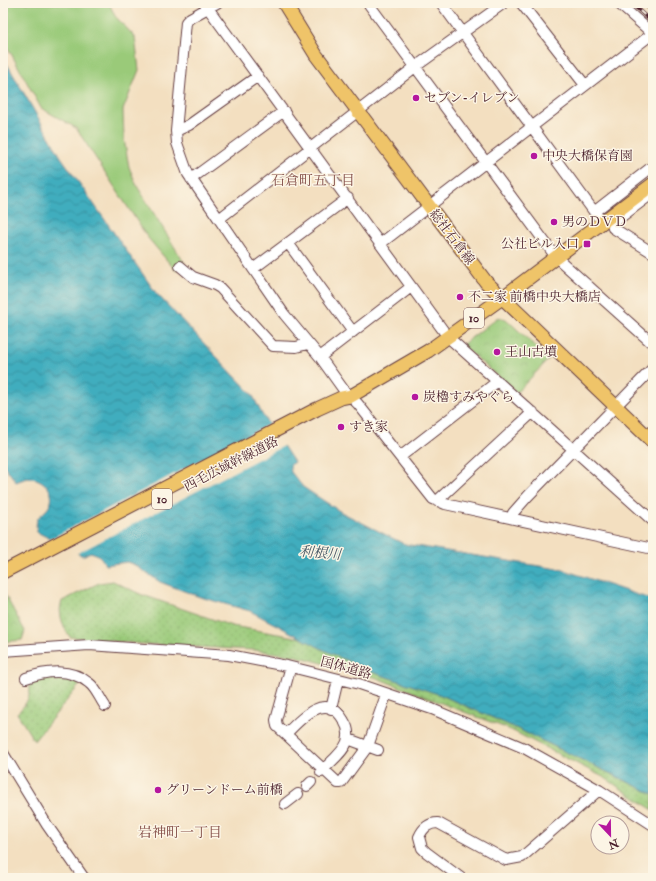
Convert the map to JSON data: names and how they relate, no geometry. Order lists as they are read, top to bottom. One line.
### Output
{"streets":{"main road":["総社石倉線","10","西毛広域幹線道路"],"street":["国体道路"]},"crossings":[["総社石倉線","西毛広域幹線道路"]],"districts":["石倉町五丁目","岩神町一丁目"],"water":["利根川"],"places":{"other":["セブン-イレブン","中央大橋保育園","男のＤＶＤ","不二家 前橋中央大橋店","王山古墳","炭櫓すみやぐら","すき家","グリーンドーム前橋"],"transit":["公社ビル入口"]},"north":"bottom"}
